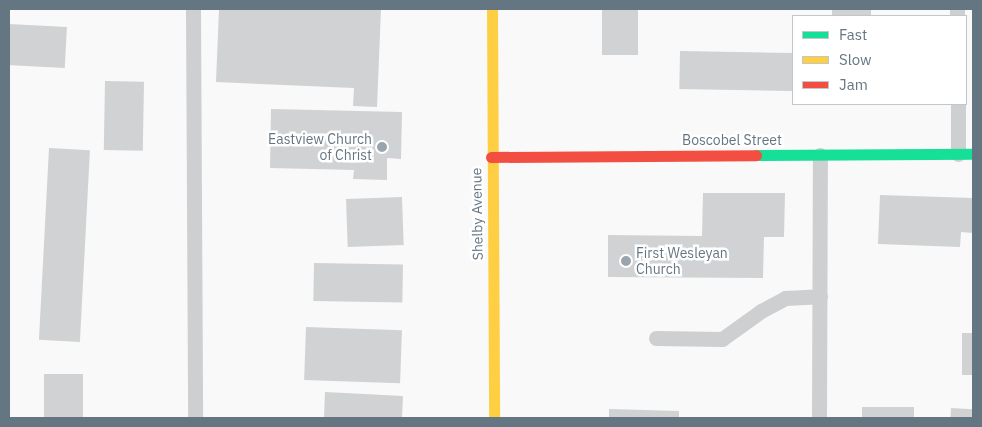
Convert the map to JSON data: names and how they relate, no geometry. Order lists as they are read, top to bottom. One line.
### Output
{"streets":{"street":["Boscobel Street","Shelby Avenue"]},"crossings":[["Boscobel Street","Shelby Avenue"]],"places":["Eastview Church of Christ","First Wesleyan Church"],"legend":["Fast","Slow","Jam"]}
